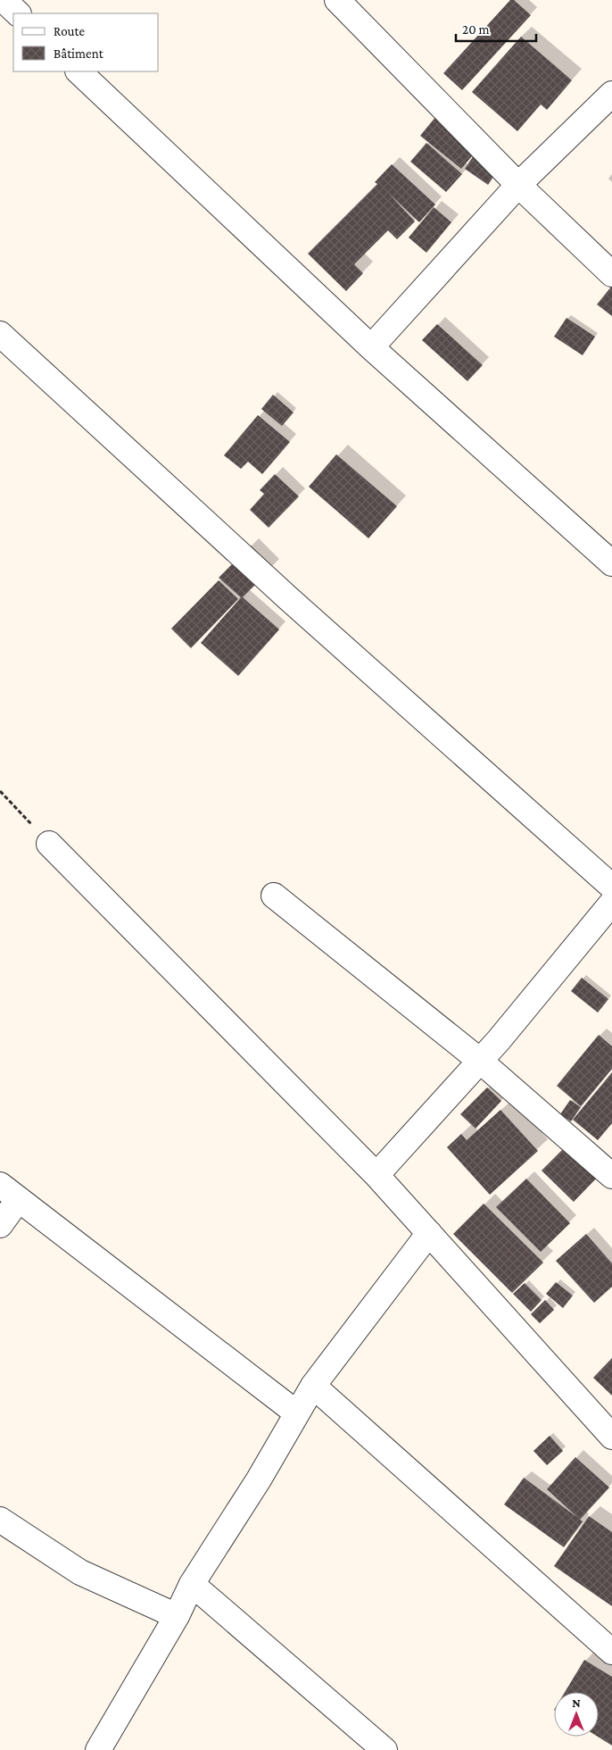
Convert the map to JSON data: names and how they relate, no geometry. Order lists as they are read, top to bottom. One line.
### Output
{"legend":["Route","Bâtiment"],"scale_bar":"20 m","north":"top"}
